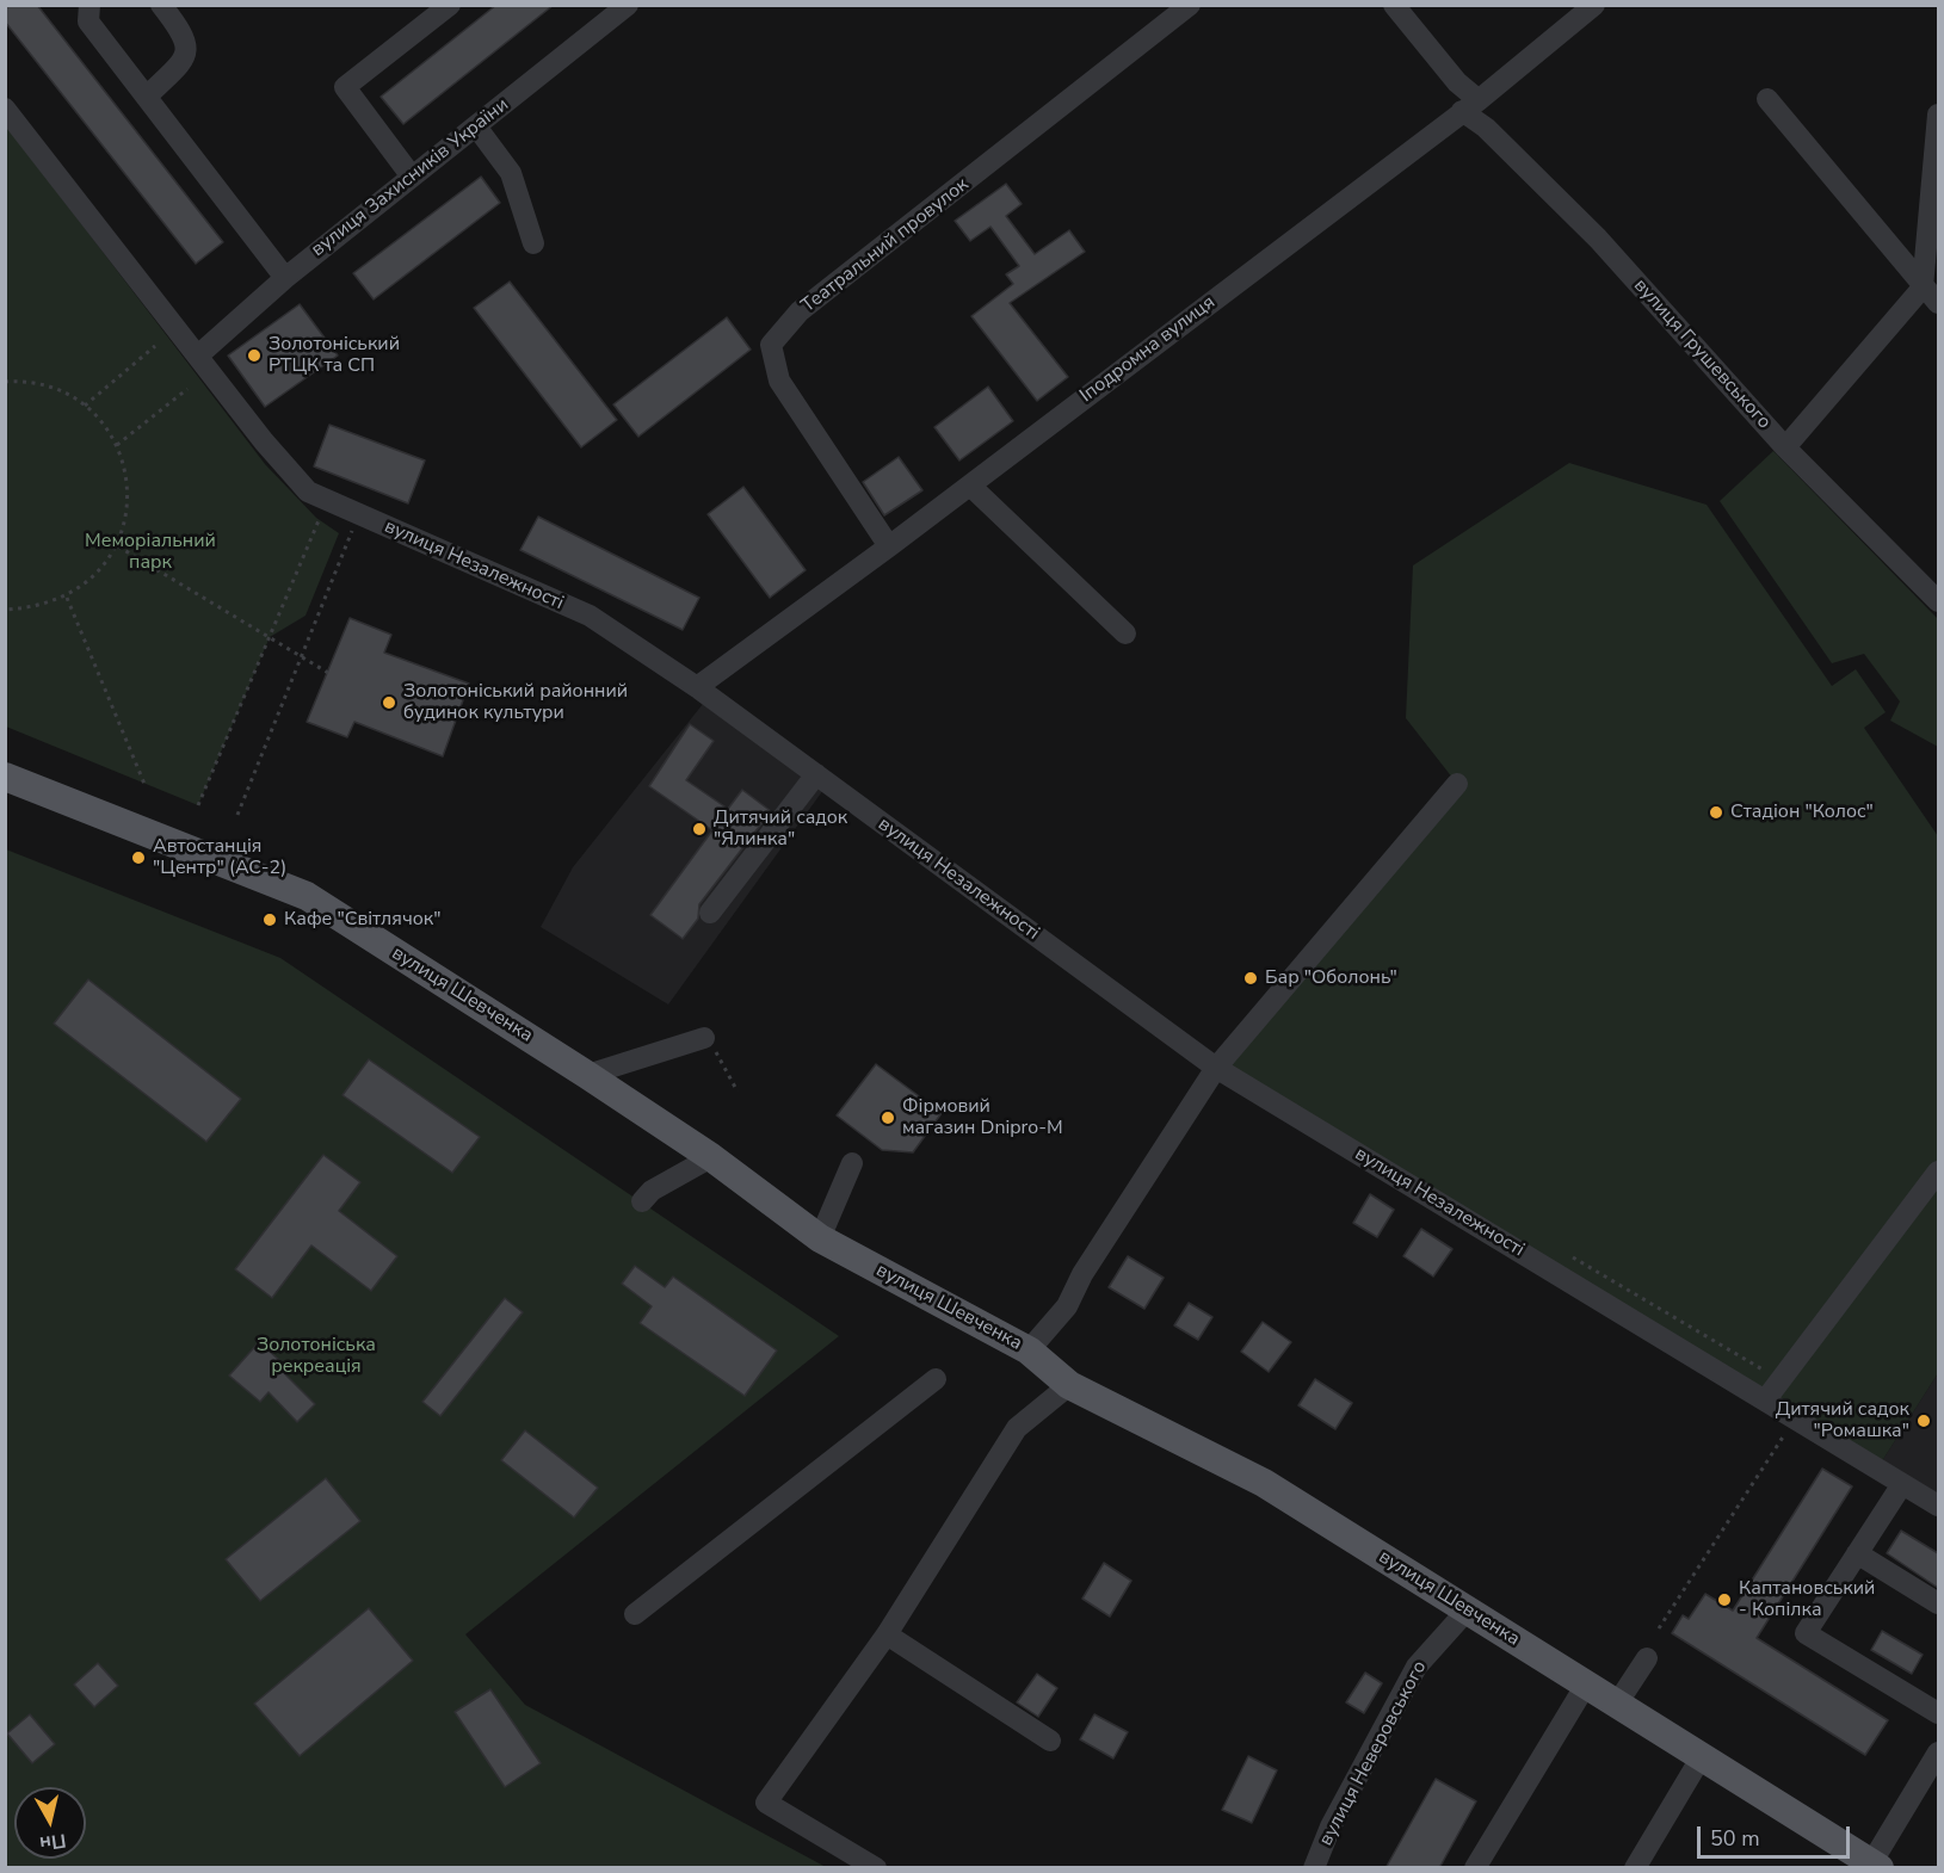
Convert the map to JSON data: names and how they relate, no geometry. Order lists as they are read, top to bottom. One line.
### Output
{"streets":{"main road":["вулиця Шевченка"],"street":["вулиця Захисників України","Театральний провулок","Іподромна вулиця","вулиця Грушевського","вулиця Незалежності","вулиця Неверовського"]},"crossings":[["вулиця Захисників України","вулиця Незалежності"],["Театральний провулок","Іподромна вулиця"],["Іподромна вулиця","вулиця Грушевського"],["Іподромна вулиця","вулиця Незалежності"],["вулиця Шевченка","вулиця Неверовського"]],"parks":["Меморіальний парк","Золотоніська рекреація"],"places":["Золотоніський РТЦК та СП","Золотоніський районний будинок культури","Стадіон \"Колос\"","Дитячий садок \"Ялинка\"","Автостанція \"Центр\" (АС-2)","Кафе \"Світлячок\"","Бар \"Оболонь\"","Фірмовий магазин Dnipro-M","Дитячий садок \"Ромашка\"","Каптановський - Копілка"],"scale_bar":"50 m","north":"bottom"}
